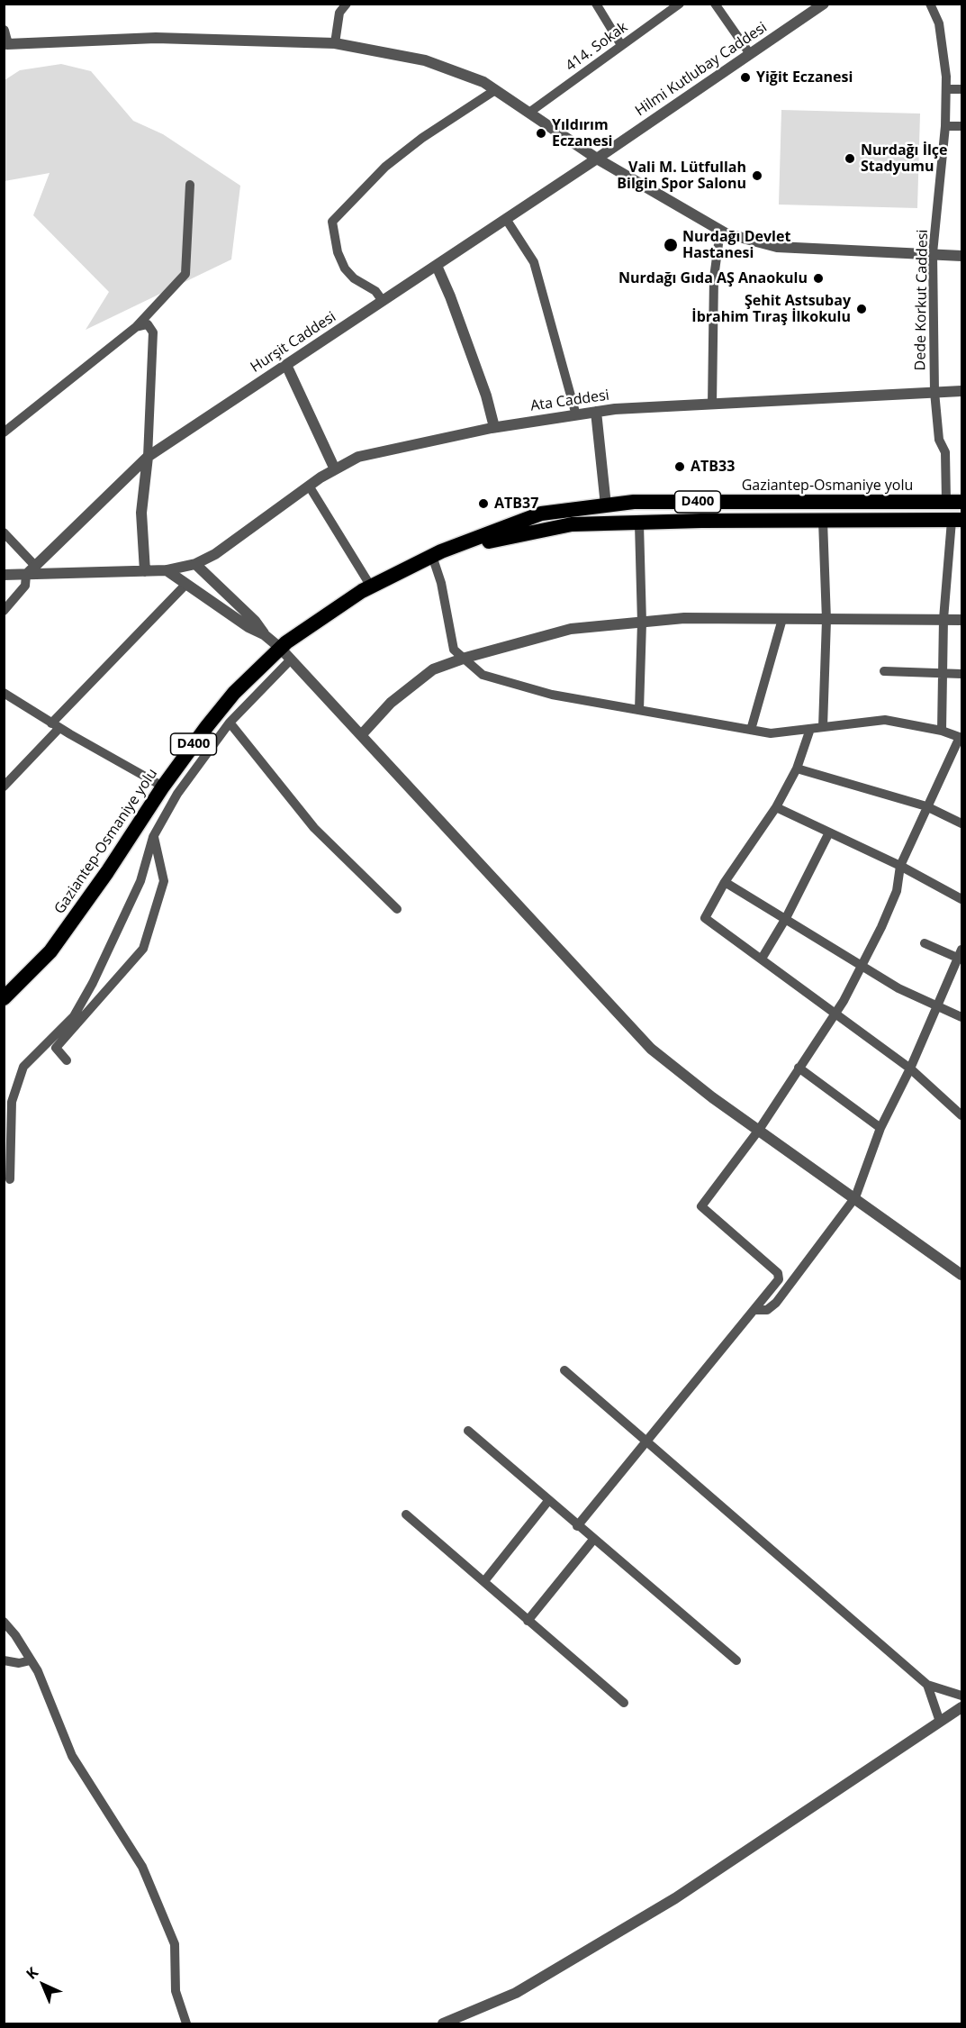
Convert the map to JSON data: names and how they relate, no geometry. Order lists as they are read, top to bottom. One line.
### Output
{"streets":{"highway":["Gaziantep-Osmaniye yolu","D400"],"street":["414. Sokak","Hilmi Kutlubay Caddesi","Dede Korkut Caddesi","Hurşit Caddesi","Ata Caddesi"]},"crossings":[["Hilmi Kutlubay Caddesi","Hurşit Caddesi"],["Dede Korkut Caddesi","Ata Caddesi"],["Dede Korkut Caddesi","Gaziantep-Osmaniye yolu"]],"places":["Yiğit Eczanesi","Yıldırım Eczanesi","Nurdağı İlçe Stadyumu","Vali M. Lütfullah Bilgin Spor Salonu","Nurdağı Devlet Hastanesi","Nurdağı Gıda AŞ Anaokulu","Şehit Astsubay İbrahim Tıraş İlkokulu","ATB33","ATB37"],"north":"top left"}
